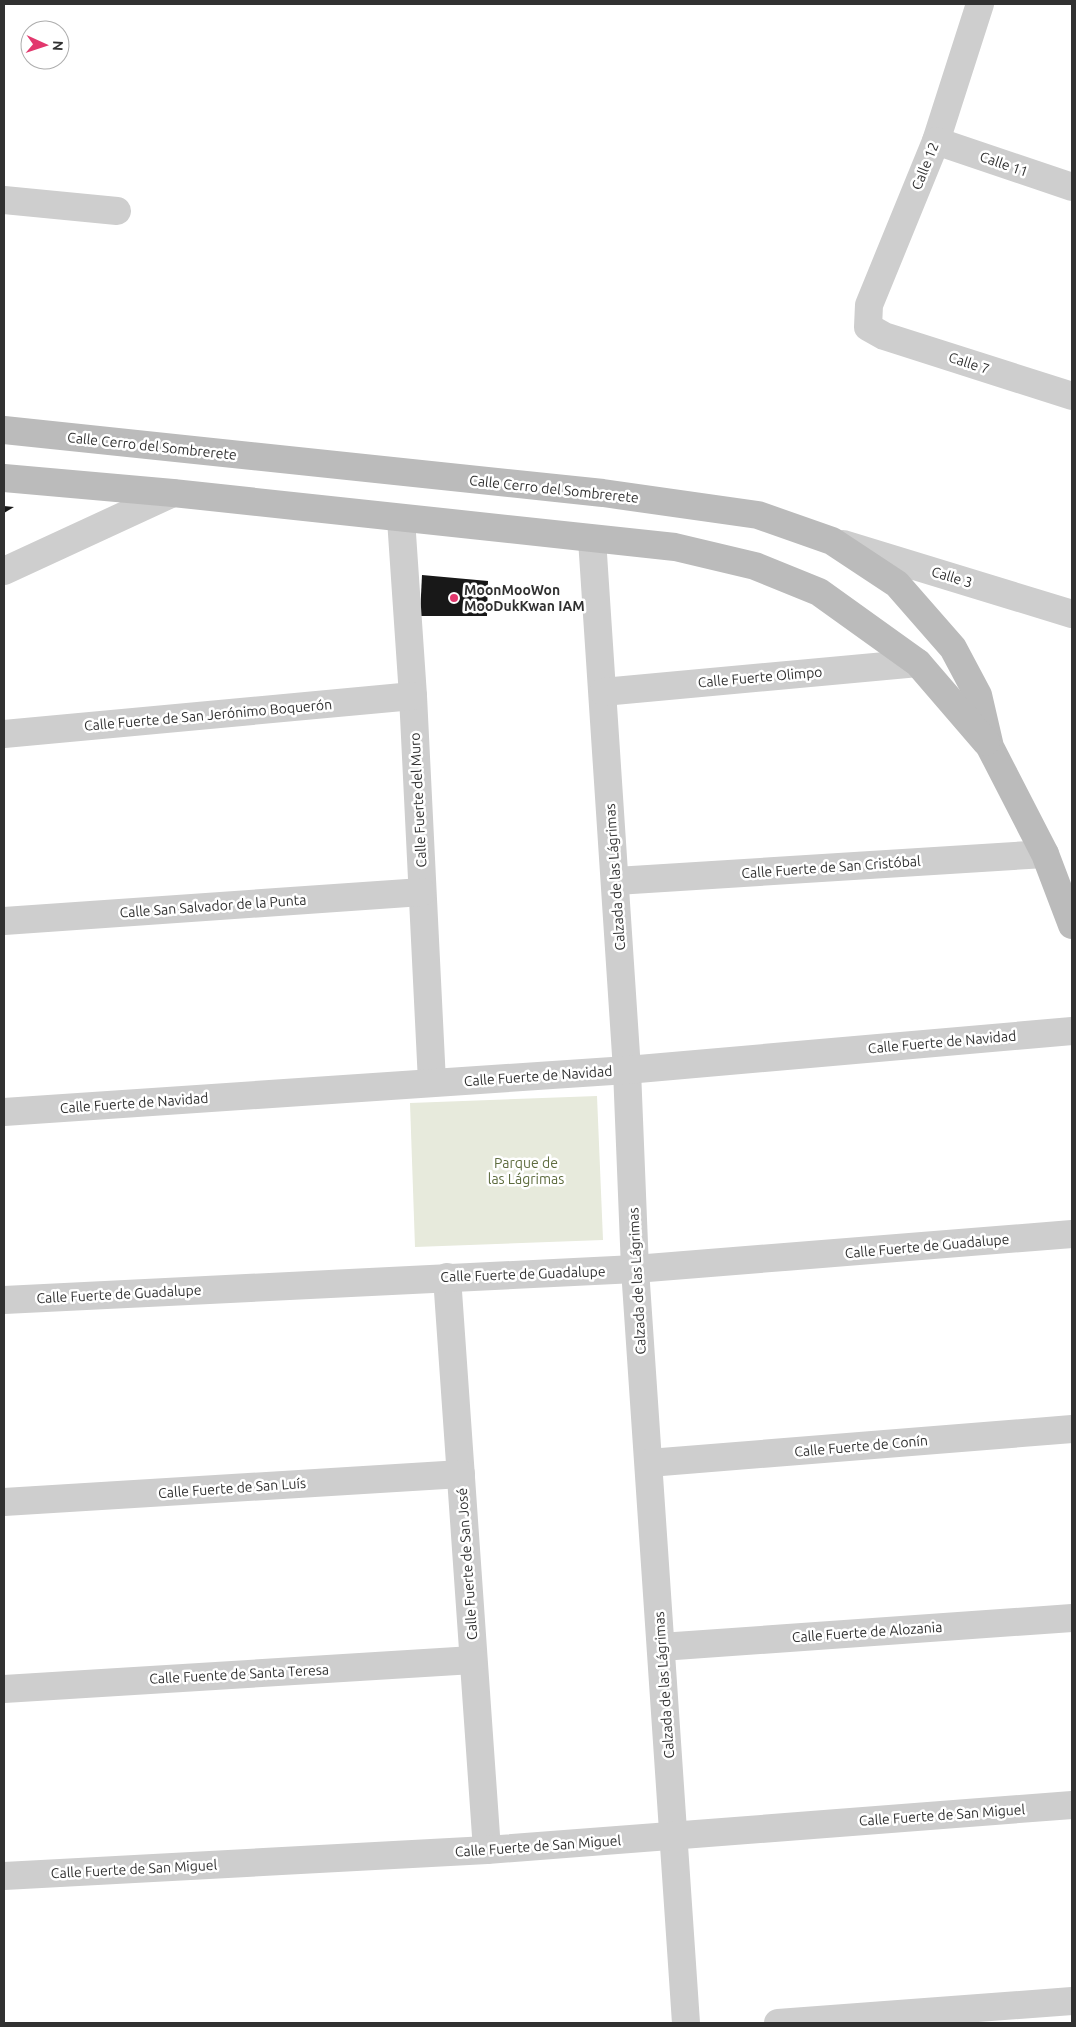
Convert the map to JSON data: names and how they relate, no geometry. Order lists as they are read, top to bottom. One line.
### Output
{"streets":{"street":["Calle 11","Calle 12","Calle 7","Calle Cerro del Sombrerete","Calle 3","Calle Fuerte Olimpo","Calle Fuerte de San Jerónimo Boquerón","Calle Fuerte del Muro","Calle Fuerte de San Cristóbal","Calzada de las Lágrimas","Calle San Salvador de la Punta","Calle Fuerte de Navidad","Calle Fuerte de Guadalupe","Calle Fuerte de Conín","Calle Fuerte de San Luís","Calle Fuerte de San José","Calle Fuerte de Alozania","Calle Fuente de Santa Teresa","Calle Fuerte de San Miguel"]},"crossings":[["Calle 11","Calle 12"],["Calle 12","Calle 7"],["Calle Cerro del Sombrerete","Calle 3"],["Calle Cerro del Sombrerete","Calle Fuerte Olimpo"],["Calle Cerro del Sombrerete","Calle Fuerte del Muro"],["Calle Cerro del Sombrerete","Calle Fuerte de San Cristóbal"],["Calle Cerro del Sombrerete","Calzada de las Lágrimas"],["Calle Fuerte Olimpo","Calzada de las Lágrimas"],["Calle Fuerte de San Jerónimo Boquerón","Calle Fuerte del Muro"],["Calle Fuerte del Muro","Calle San Salvador de la Punta"],["Calle Fuerte del Muro","Calle Fuerte de Navidad"],["Calle Fuerte de San Cristóbal","Calzada de las Lágrimas"],["Calzada de las Lágrimas","Calle Fuerte de Navidad"],["Calzada de las Lágrimas","Calle Fuerte de Guadalupe"],["Calzada de las Lágrimas","Calle Fuerte de Conín"],["Calzada de las Lágrimas","Calle Fuerte de Alozania"],["Calzada de las Lágrimas","Calle Fuerte de San Miguel"],["Calle Fuerte de Guadalupe","Calle Fuerte de San José"],["Calle Fuerte de San Luís","Calle Fuerte de San José"],["Calle Fuerte de San José","Calle Fuente de Santa Teresa"],["Calle Fuerte de San José","Calle Fuerte de San Miguel"]],"parks":["Parque de las Lágrimas"],"places":["MoonMooWon MooDukKwan IAM"],"north":"right"}
